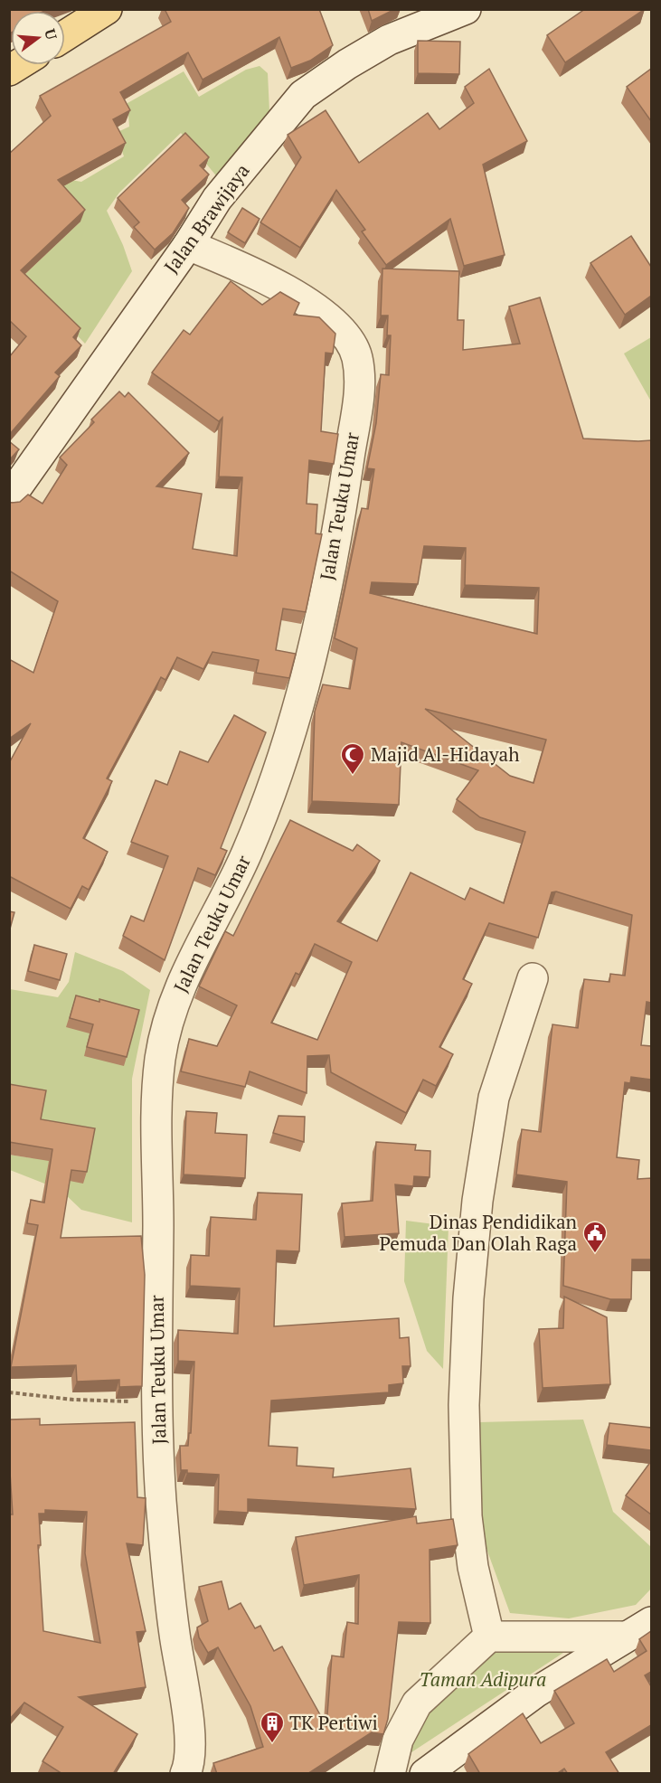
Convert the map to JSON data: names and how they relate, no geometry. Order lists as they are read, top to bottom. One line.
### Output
{"streets":{"street":["Jalan Brawijaya","Jalan Teuku Umar"]},"crossings":[["Jalan Brawijaya","Jalan Teuku Umar"]],"parks":["Taman Adipura"],"places":{"mosque":["Majid Al-Hidayah"],"public building":["Dinas Pendidikan Pemuda Dan Olah Raga"],"building":["TK Pertiwi"]},"north":"right"}
